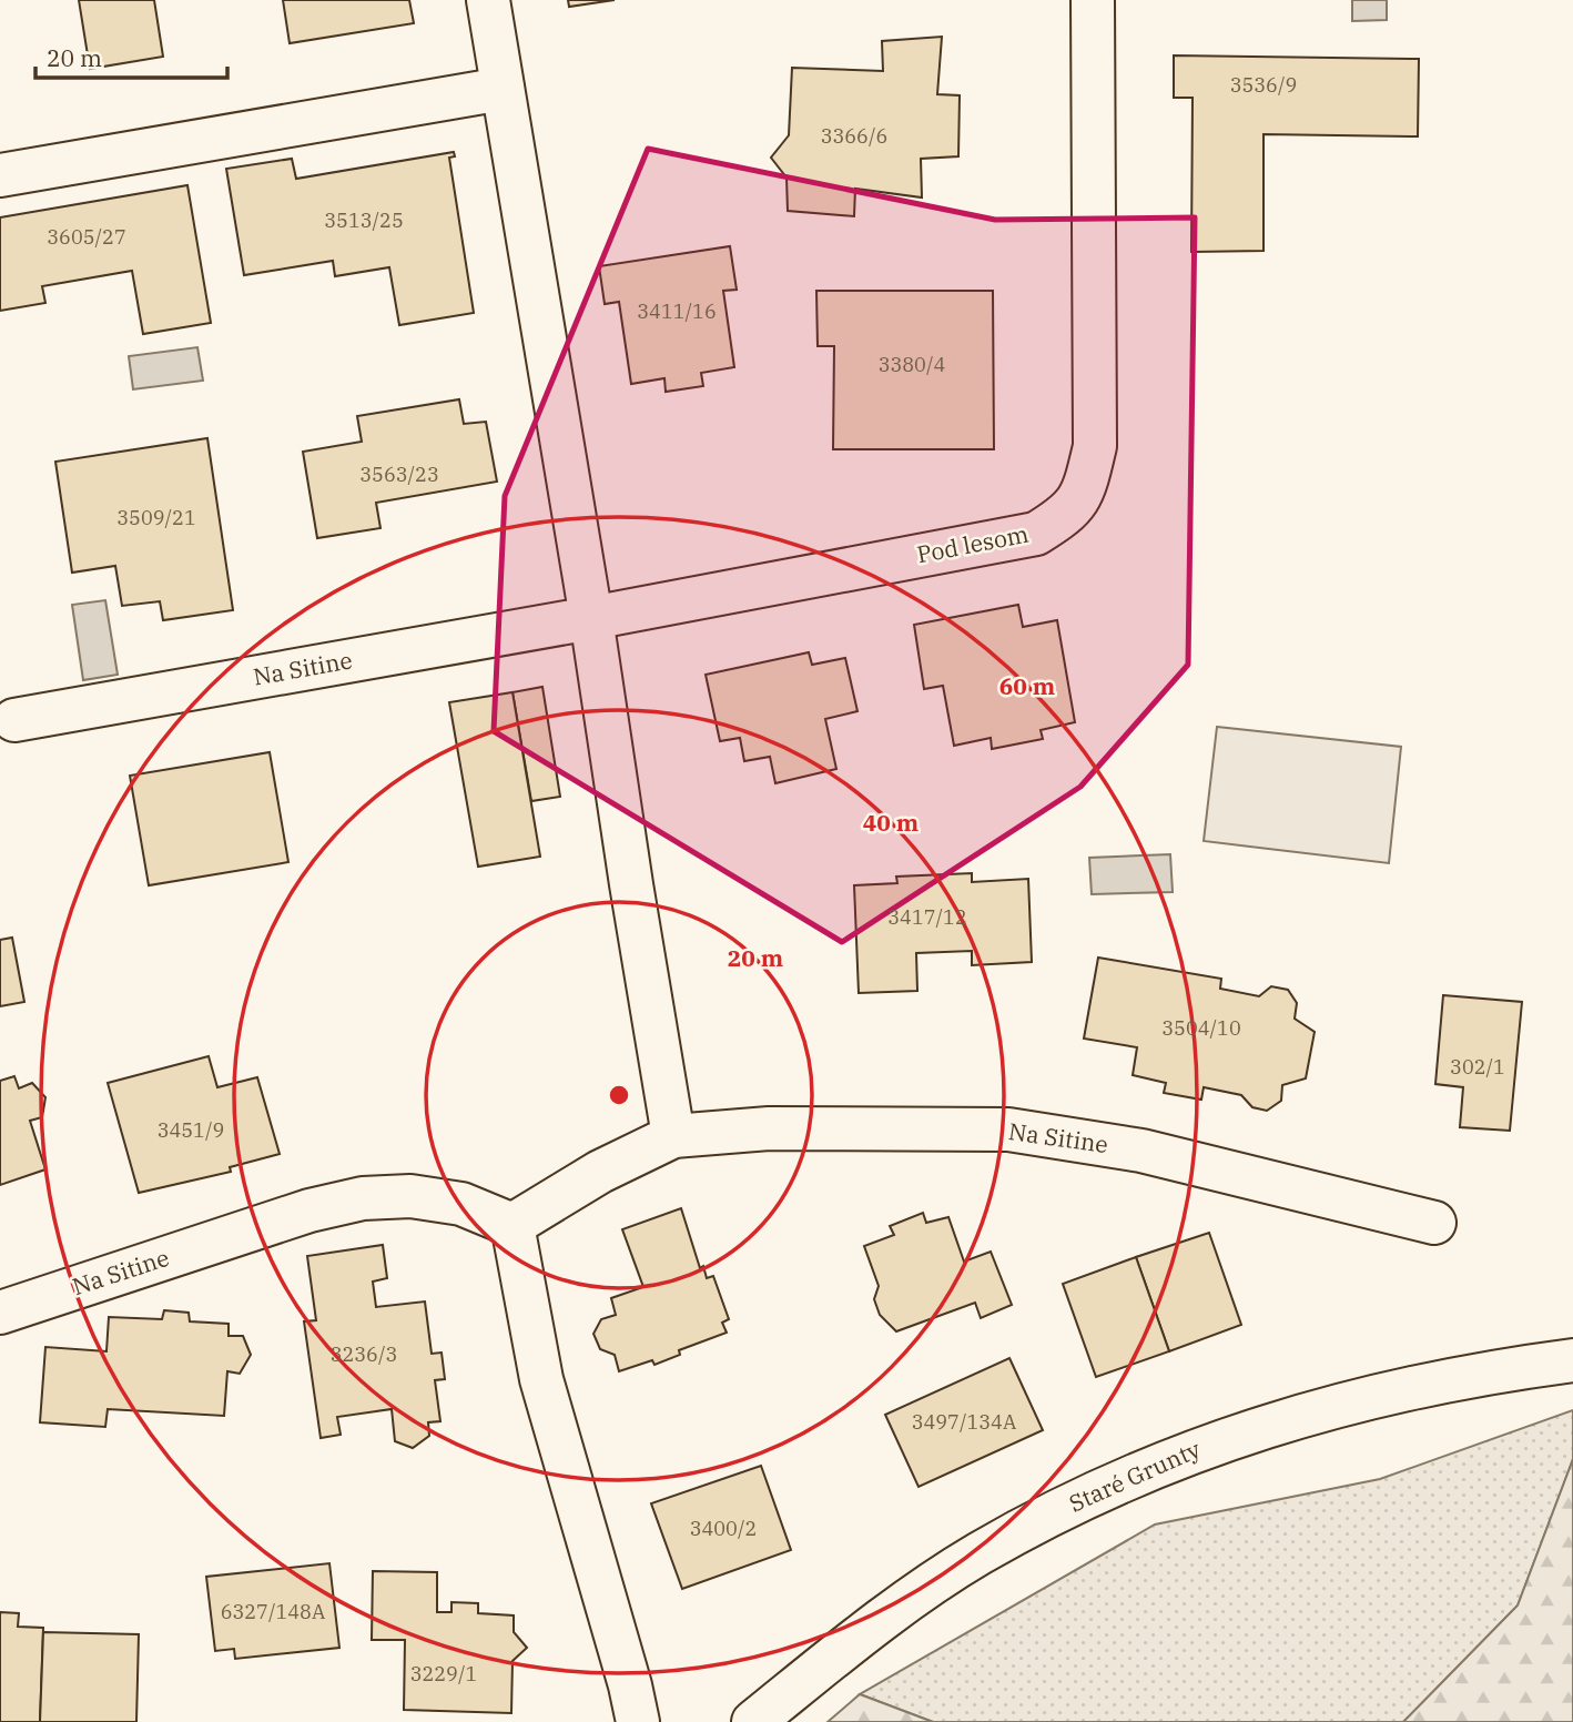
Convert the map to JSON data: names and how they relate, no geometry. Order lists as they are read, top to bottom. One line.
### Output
{"streets":{"street":["Pod lesom","Na Sitine","Staré Grunty"]},"crossings":[["Pod lesom","Na Sitine"]],"house_numbers":["3536/9","3366/6","3513/25","3605/27","3411/16","3380/4","3563/23","3509/21","3417/12","3504/10","302/1","3451/9","3236/3","3497/134A","3400/2","6327/148A","3229/1"],"scale_bar":"20 m","rings":["60 m","40 m","20 m"]}
